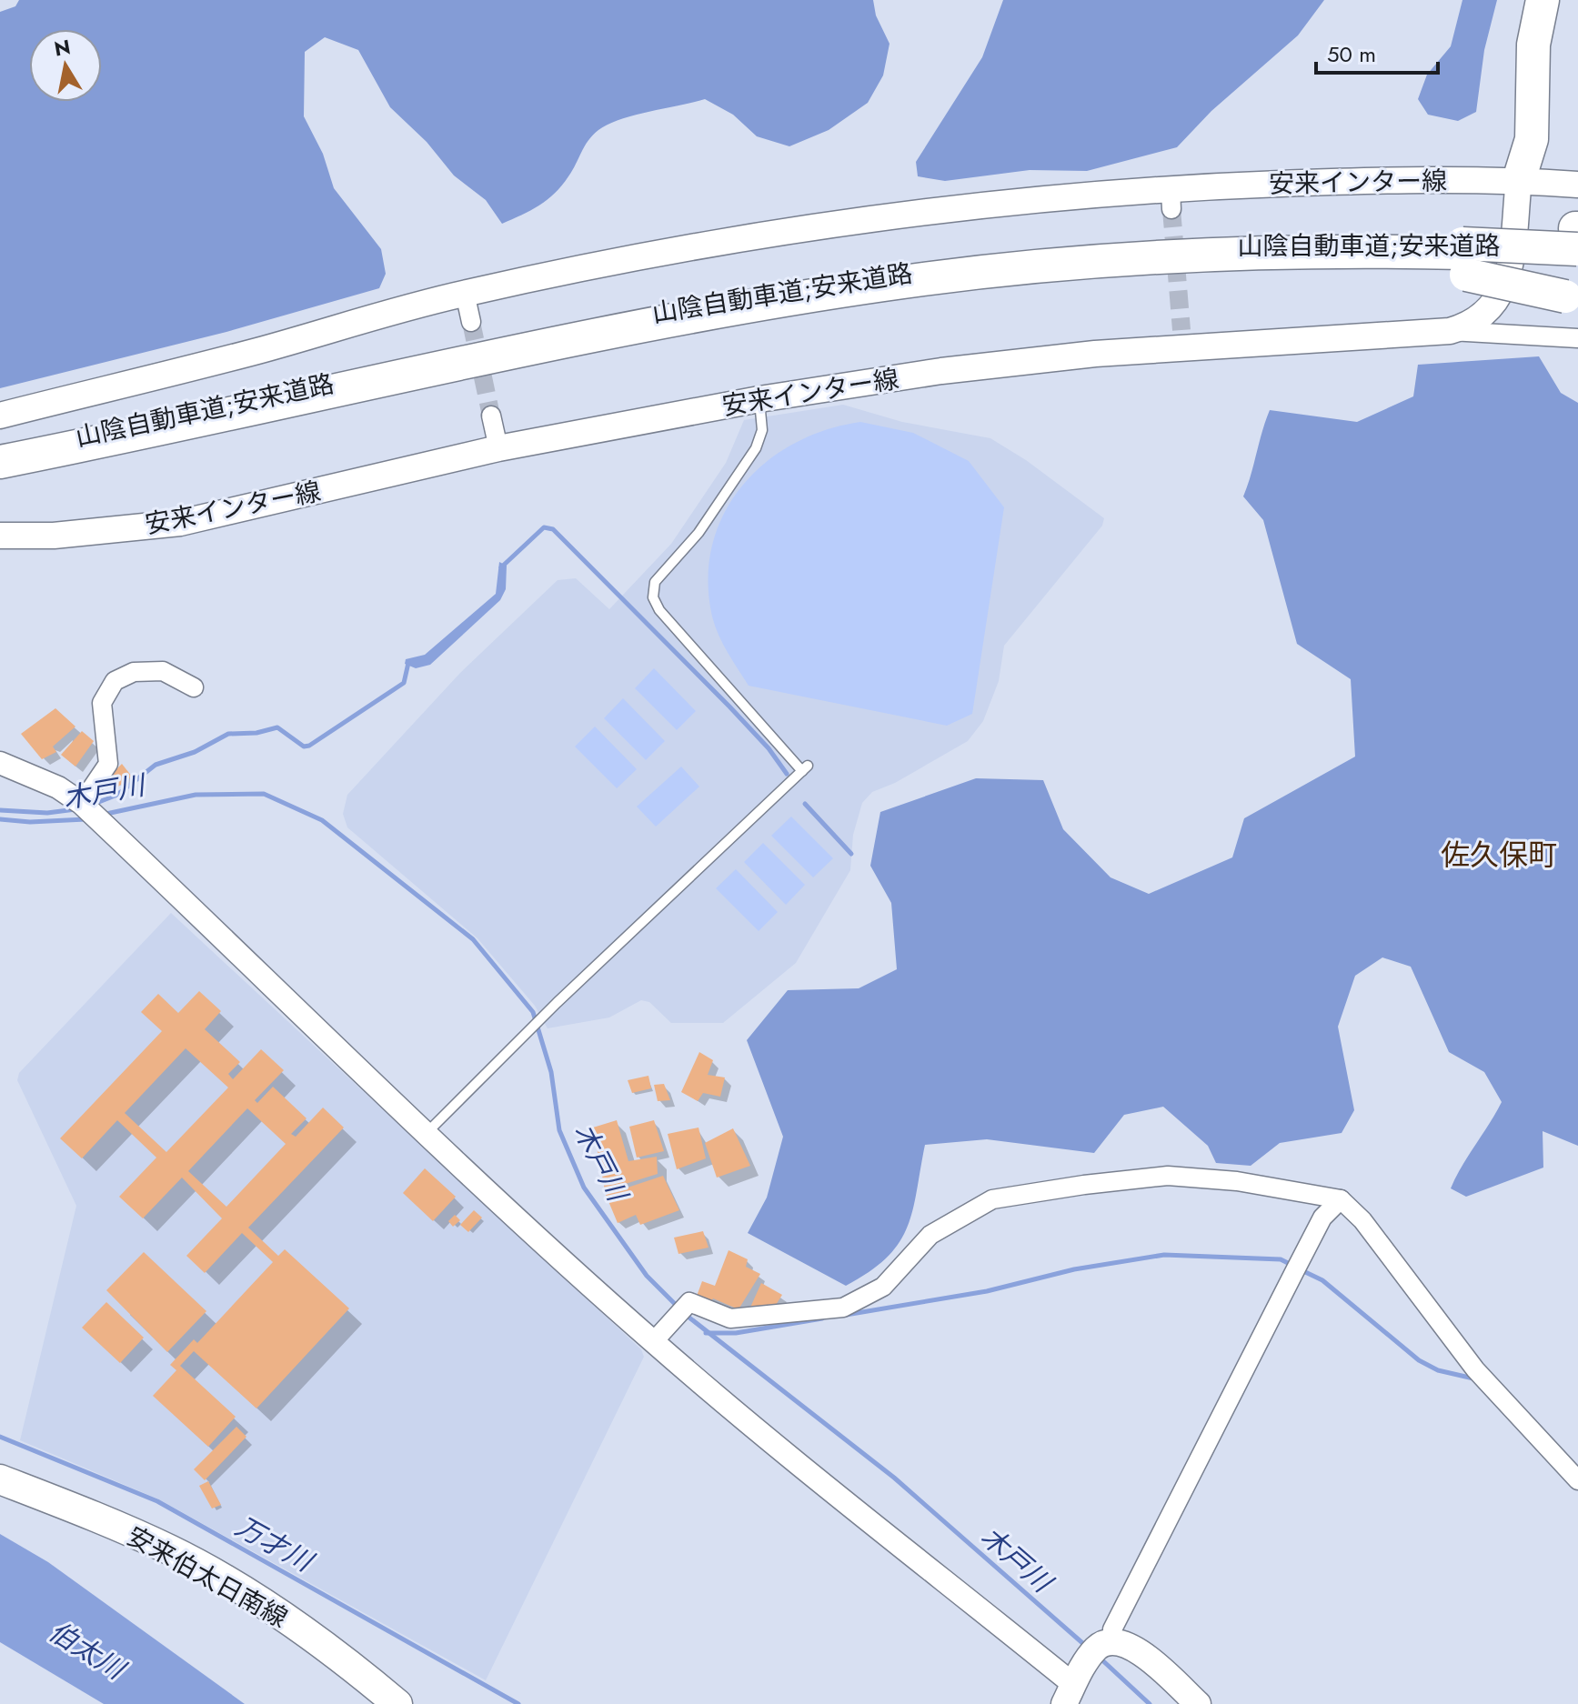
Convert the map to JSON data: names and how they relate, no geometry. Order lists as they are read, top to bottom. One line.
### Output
{"streets":{"highway":["山陰自動車道;安来道路"],"main road":["安来インター線","安来伯太日南線"]},"districts":["佐久保町"],"water":["木戸川","万才川","伯太川"],"scale_bar":"50 m","north":"top"}
